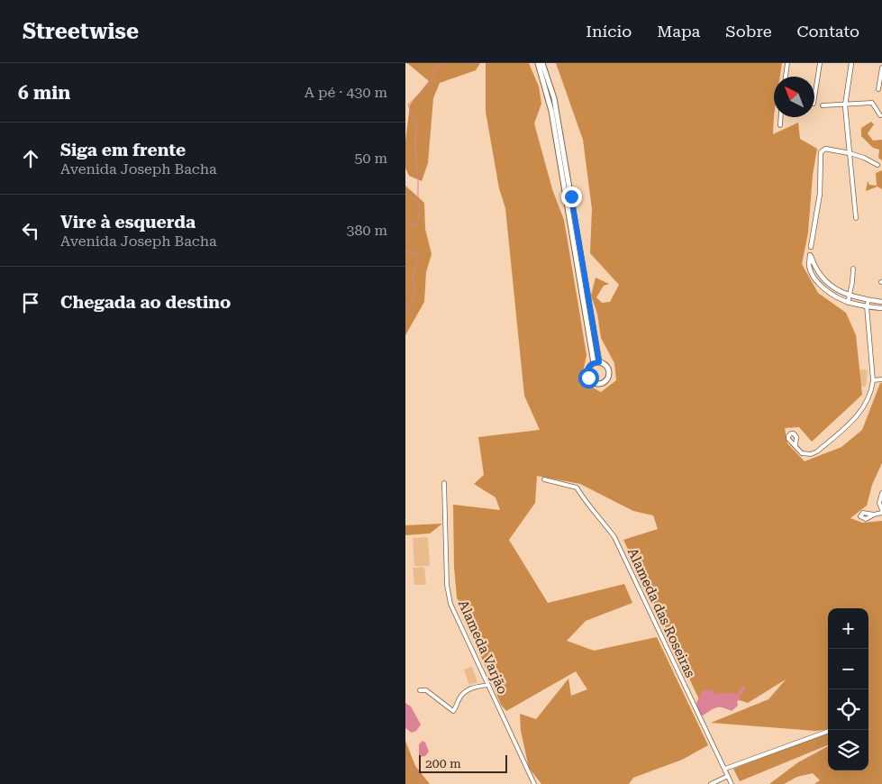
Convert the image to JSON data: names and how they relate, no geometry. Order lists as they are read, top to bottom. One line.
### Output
{"streets":{"street":["Alameda das Roseiras","Alameda Varjão"]},"scale_bar":"200 m","north":"top left","page":{"header":"Streetwise","nav":["Início","Mapa","Sobre","Contato"],"heading":["6 min","A pé · 430 m"],"list":[["Siga em frente","Avenida Joseph Bacha","50 m"],["Vire à esquerda","Avenida Joseph Bacha","380 m"],"Chegada ao destino"],"map_buttons":["+","−"],"scale":"200 m"}}
